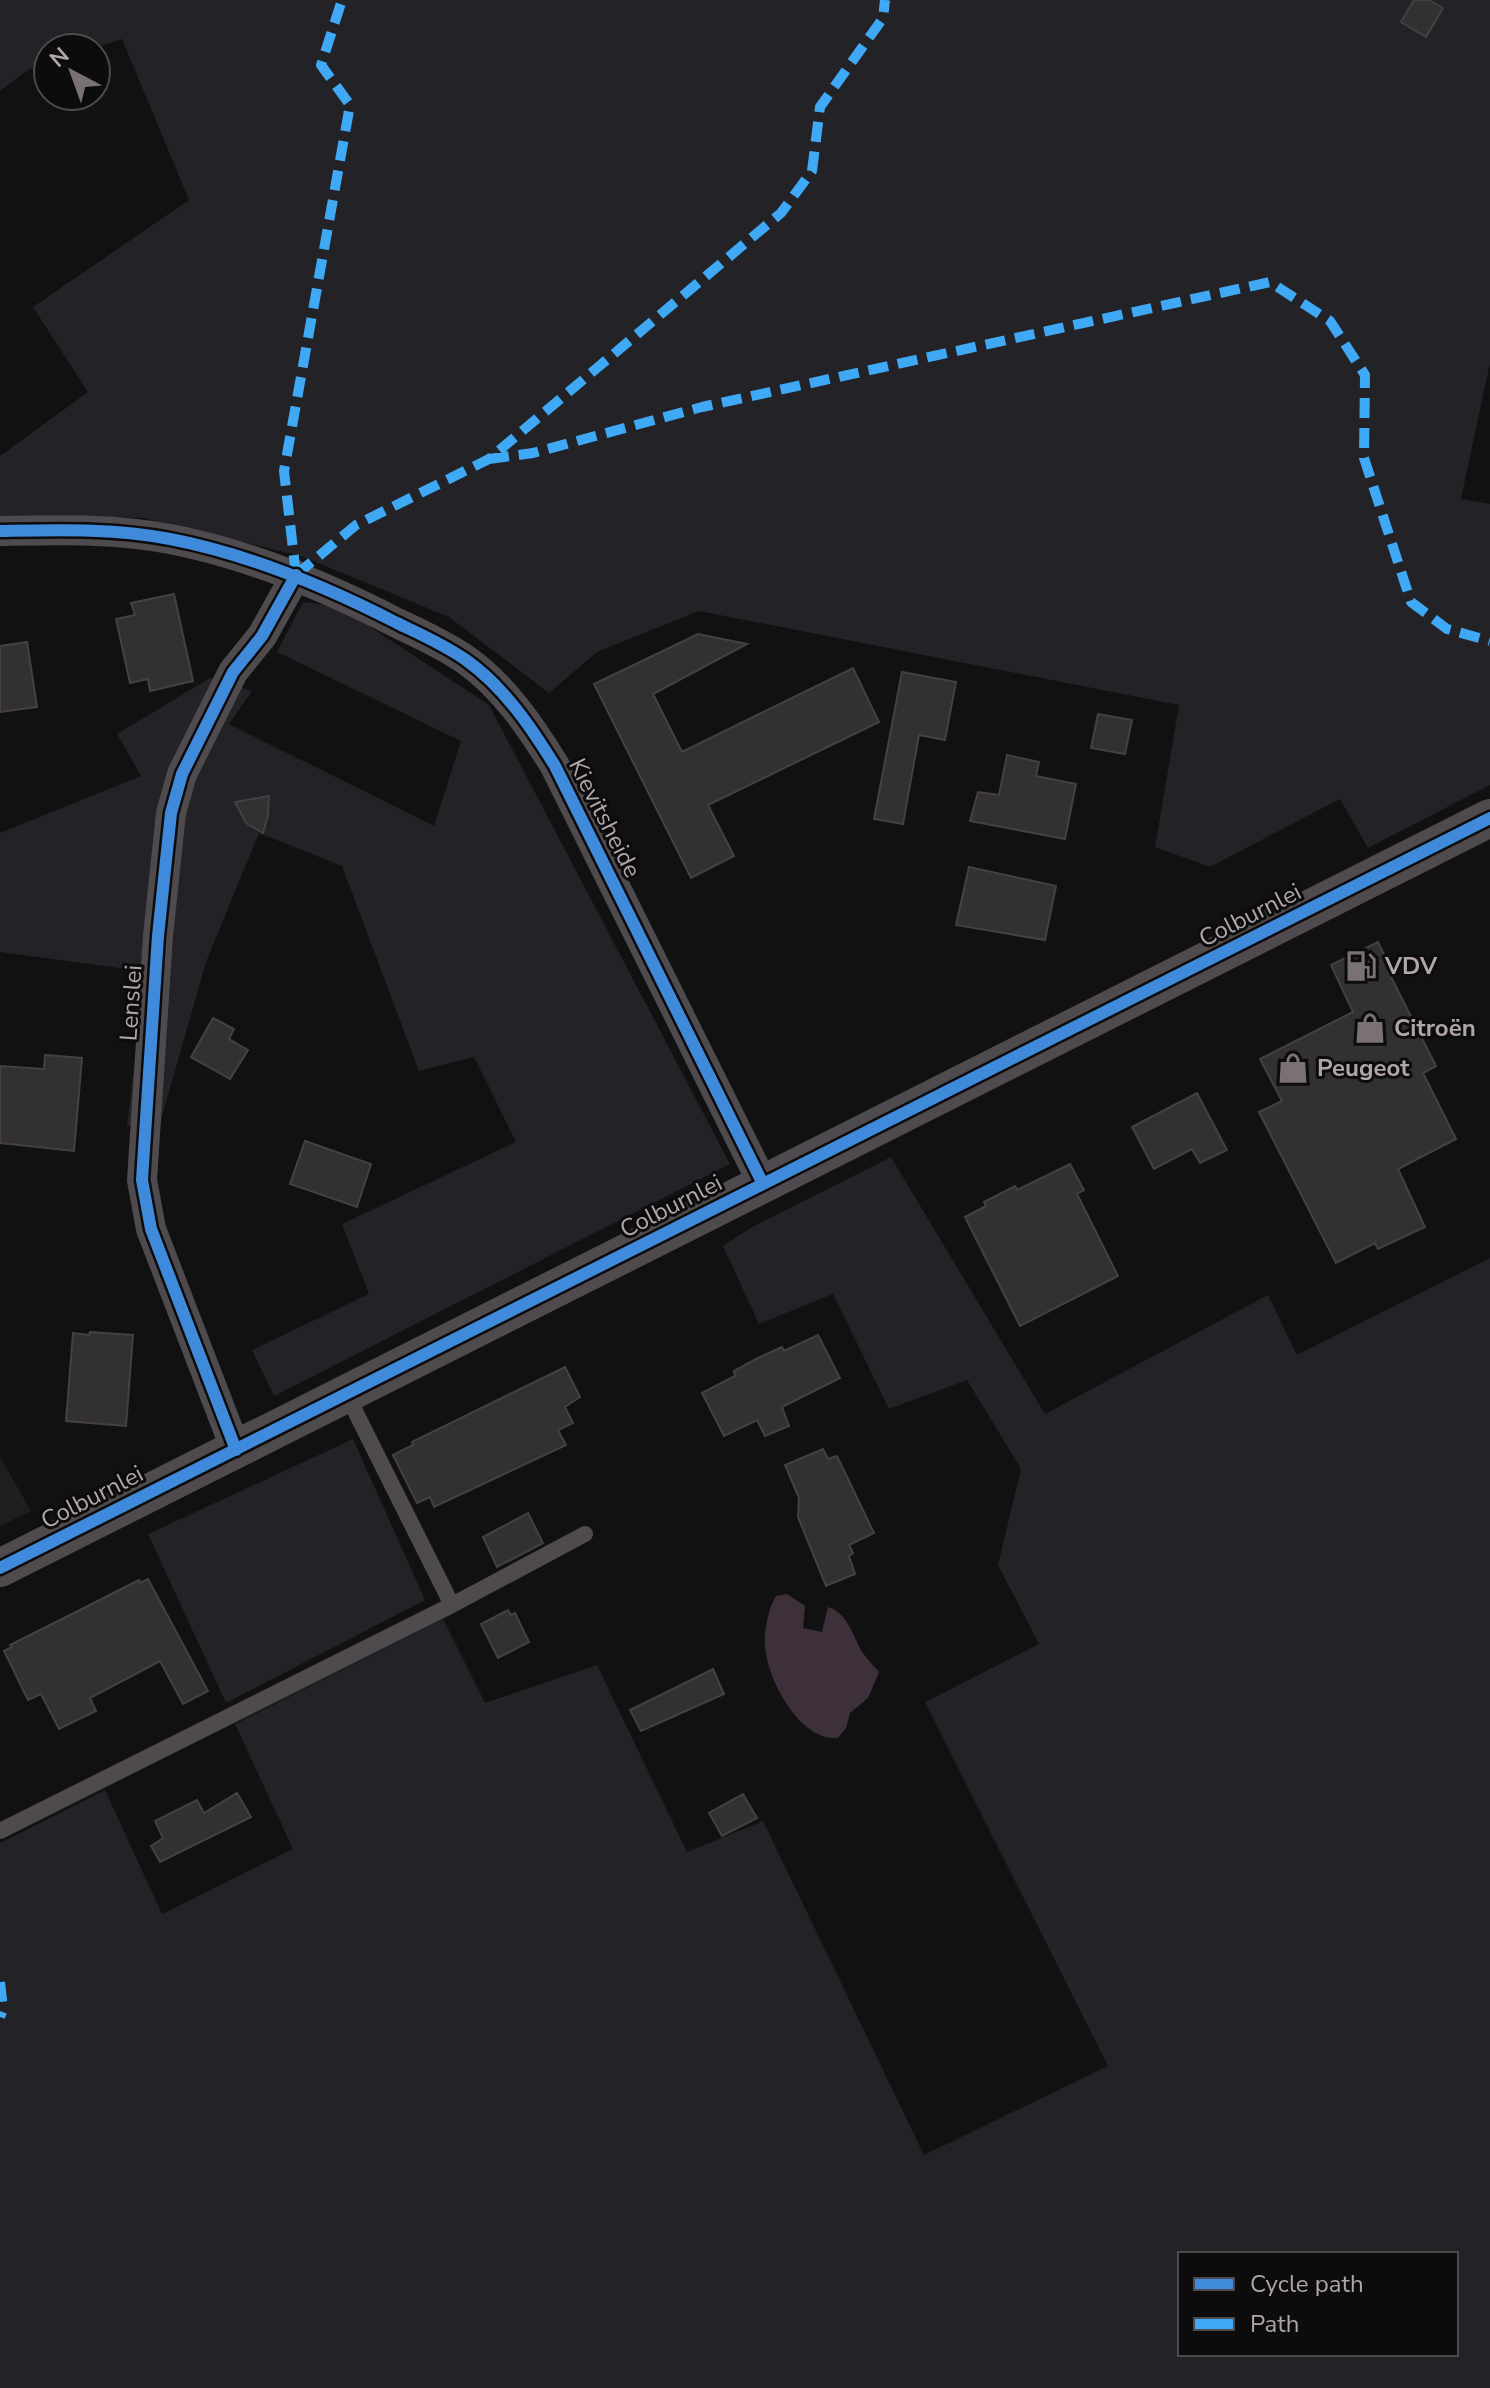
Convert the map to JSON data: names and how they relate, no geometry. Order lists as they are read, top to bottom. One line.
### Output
{"streets":{"street":["Kievitsheide","Colburnlei","Lenslei"]},"crossings":[["Kievitsheide","Colburnlei"],["Kievitsheide","Lenslei"],["Colburnlei","Lenslei"]],"places":{"fuel station":["VDV"],"shop":["Citroën","Peugeot"]},"legend":["Cycle path","Path"],"north":"top left"}
